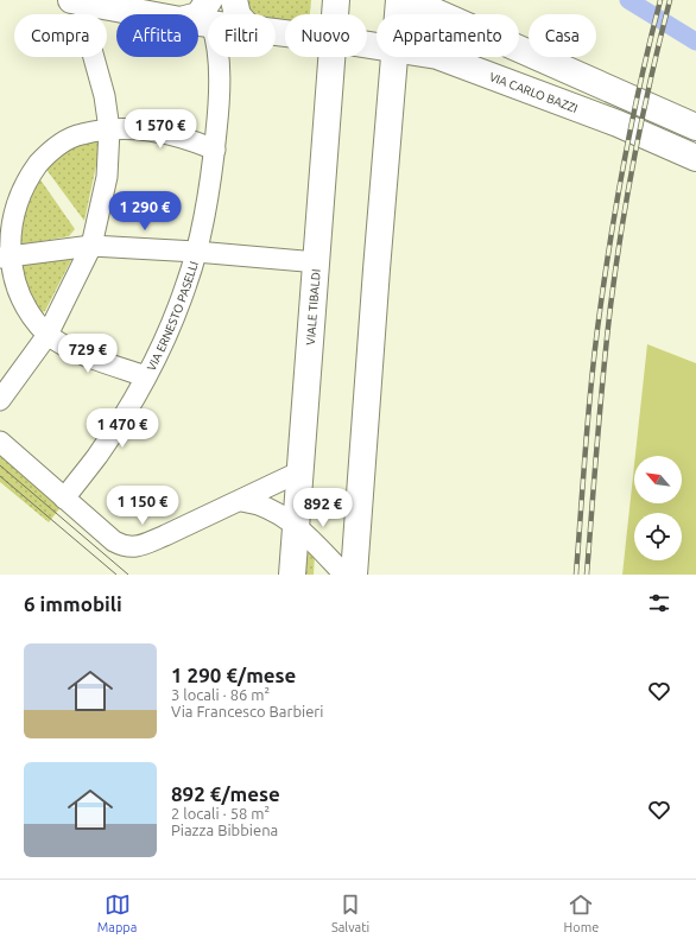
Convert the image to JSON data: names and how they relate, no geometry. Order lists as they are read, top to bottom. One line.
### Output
{"streets":{"main road":["VIA CARLO BAZZI","VIALE TIBALDI"],"street":["VIA ERNESTO PASELLI"]},"north":"top left","page":{"chip":["Compra","Affitta","Filtri","Nuovo","Appartamento","Casa"],"price":["1 570 €","1 290 €","729 €","1 470 €","1 150 €","892 €"],"heading":"6 immobili","list":[{"name":"1 290 €/mese","note":"3 locali · 86 m² · Via Francesco Barbieri"},{"name":"892 €/mese","note":"2 locali · 58 m² · Piazza Bibbiena"}],"tabs":["Mappa","Salvati","Home"]}}
